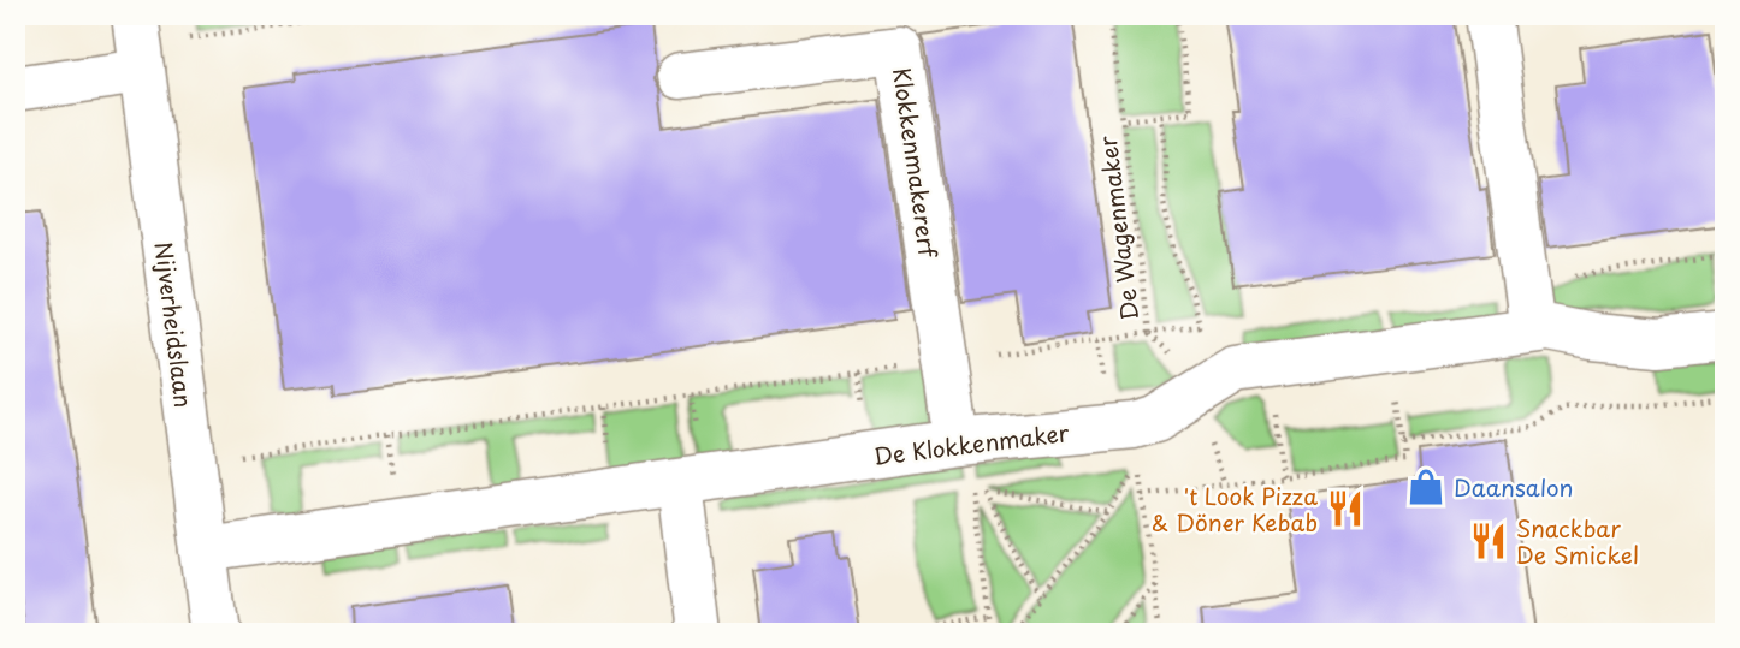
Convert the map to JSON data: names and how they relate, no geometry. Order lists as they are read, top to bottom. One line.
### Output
{"streets":{"street":["Klokkenmakererf","Nijverheidslaan","De Klokkenmaker"],"path":["De Wagenmaker"]},"crossings":[["Klokkenmakererf","De Klokkenmaker"],["Nijverheidslaan","De Klokkenmaker"]],"places":{"shop":["Daansalon"],"restaurant":["'t Look Pizza & Döner Kebab","Snackbar De Smickel"]}}
